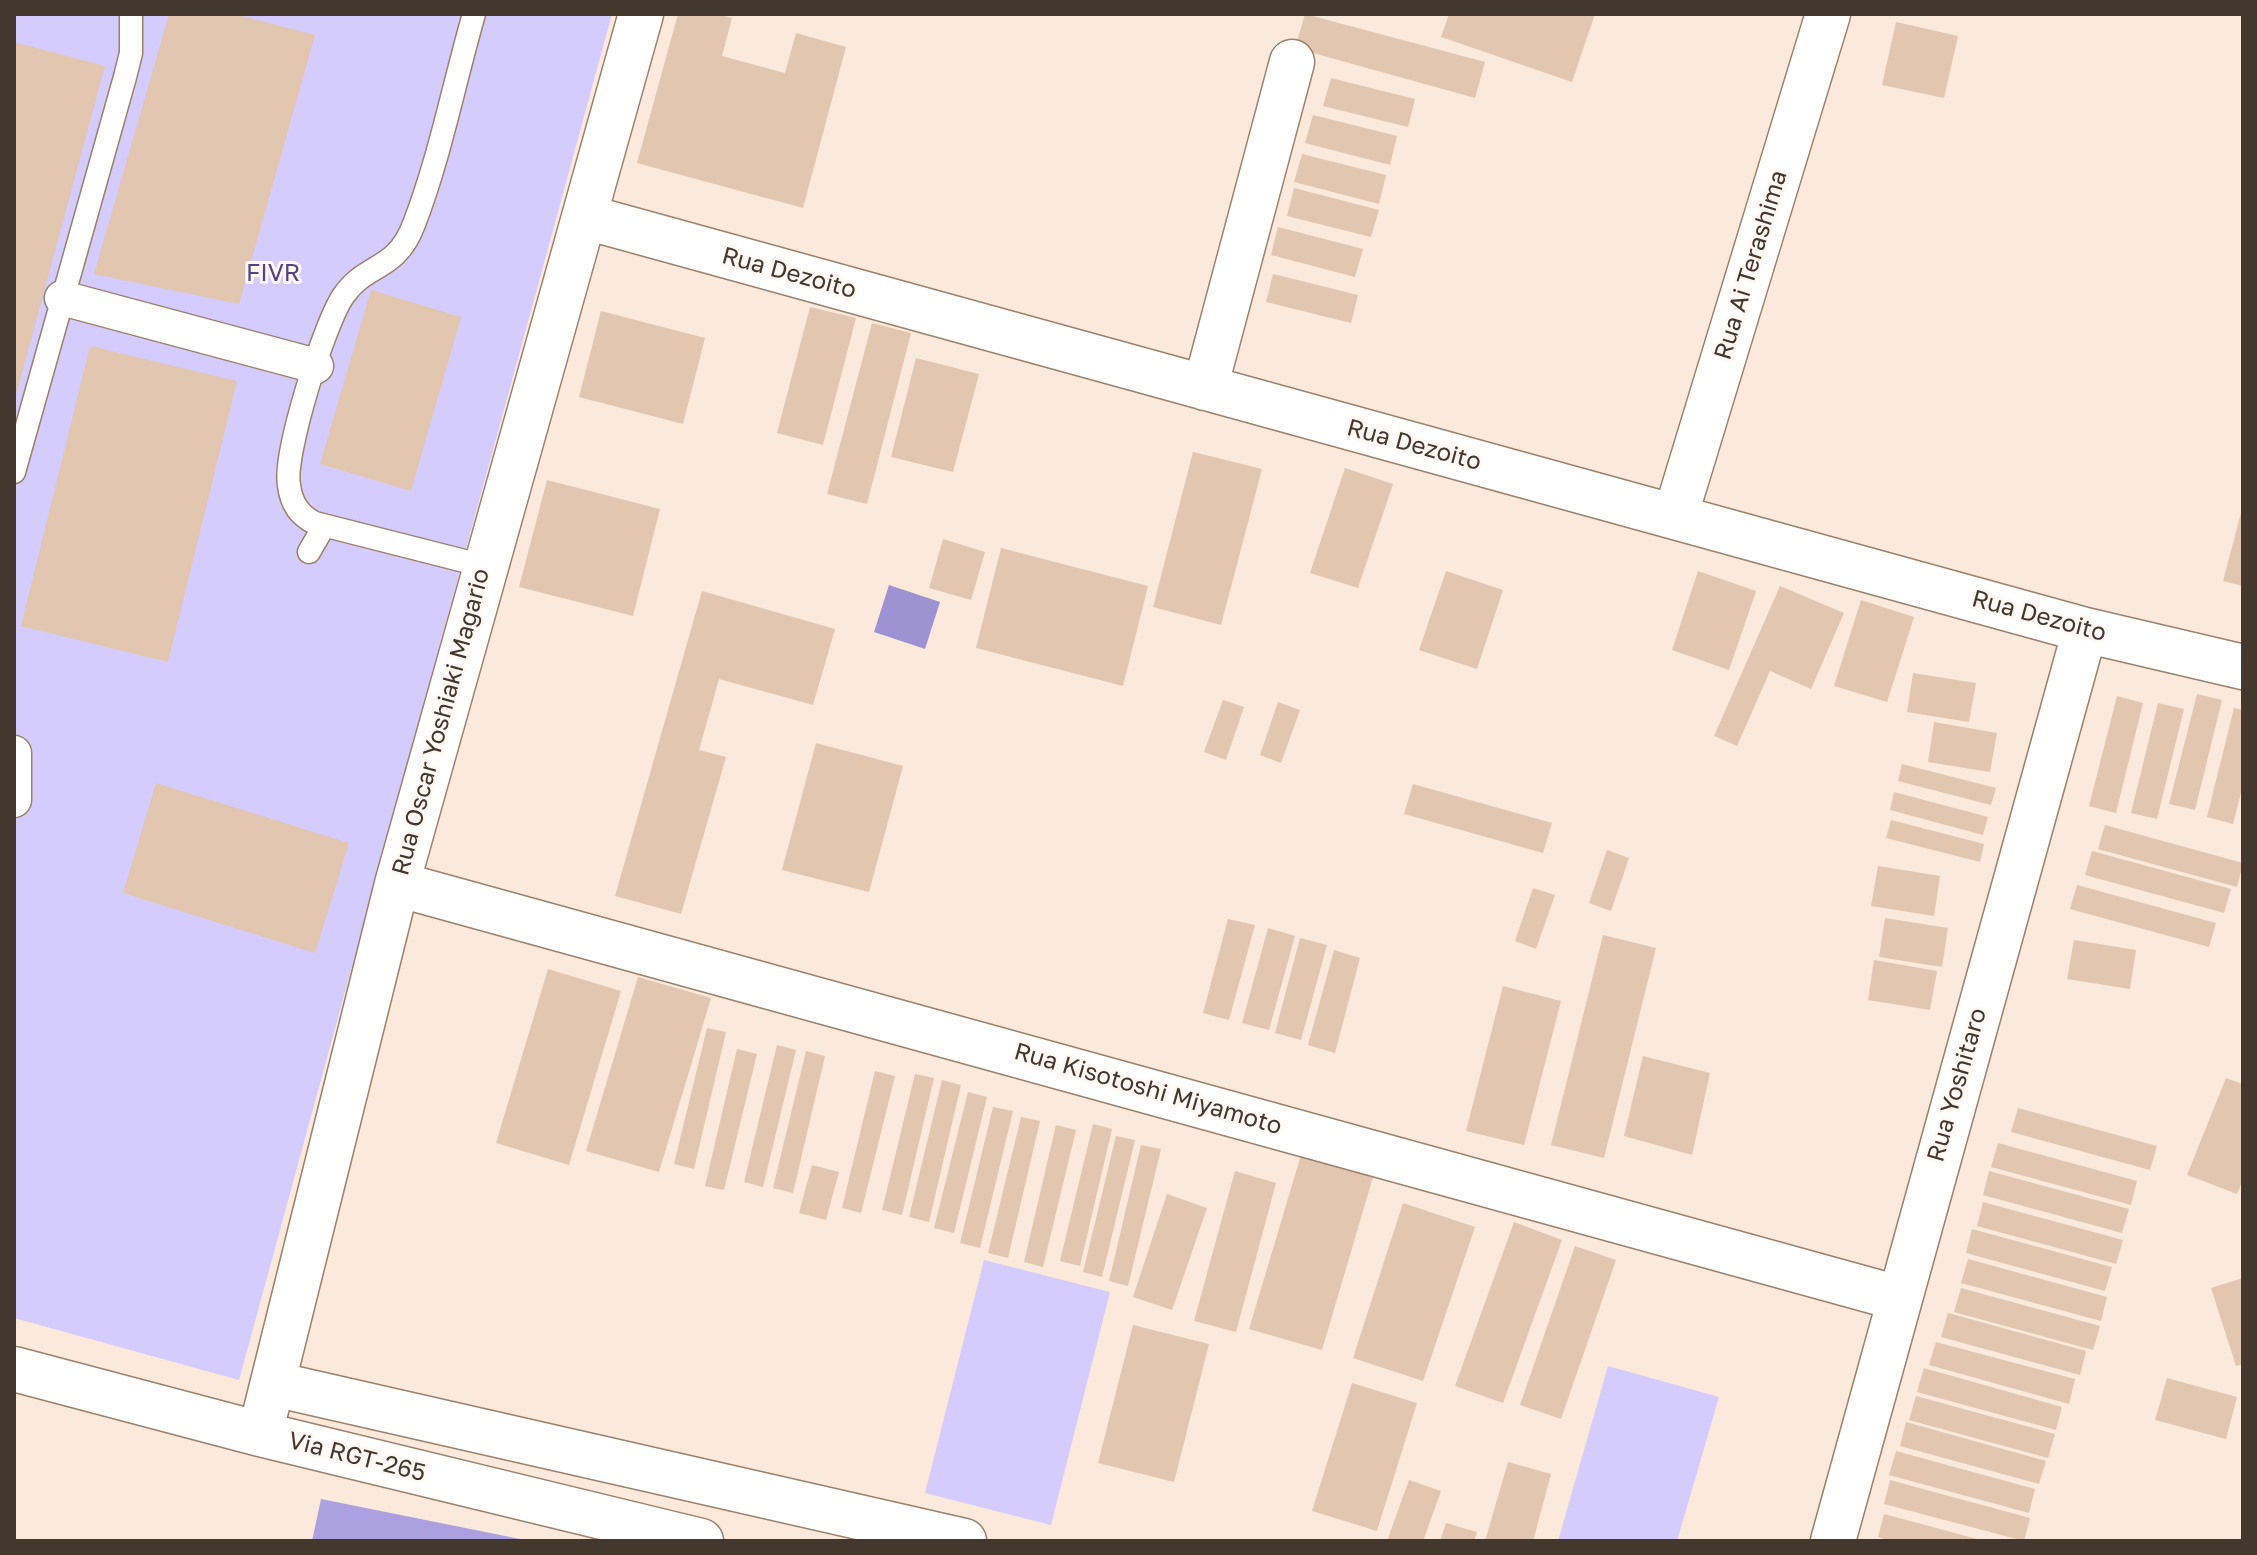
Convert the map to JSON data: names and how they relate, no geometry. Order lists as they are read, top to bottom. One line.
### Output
{"streets":{"street":["Rua Ai Terashima","Rua Dezoito","Rua Oscar Yoshiaki Magario","Rua Yoshitaro","Rua Kisotoshi Miyamoto","Via RGT-265"]},"crossings":[["Rua Ai Terashima","Rua Dezoito"],["Rua Dezoito","Rua Oscar Yoshiaki Magario"],["Rua Dezoito","Rua Yoshitaro"],["Rua Oscar Yoshiaki Magario","Rua Kisotoshi Miyamoto"],["Rua Oscar Yoshiaki Magario","Via RGT-265"],["Rua Yoshitaro","Rua Kisotoshi Miyamoto"]],"parks":["FIVR"]}
